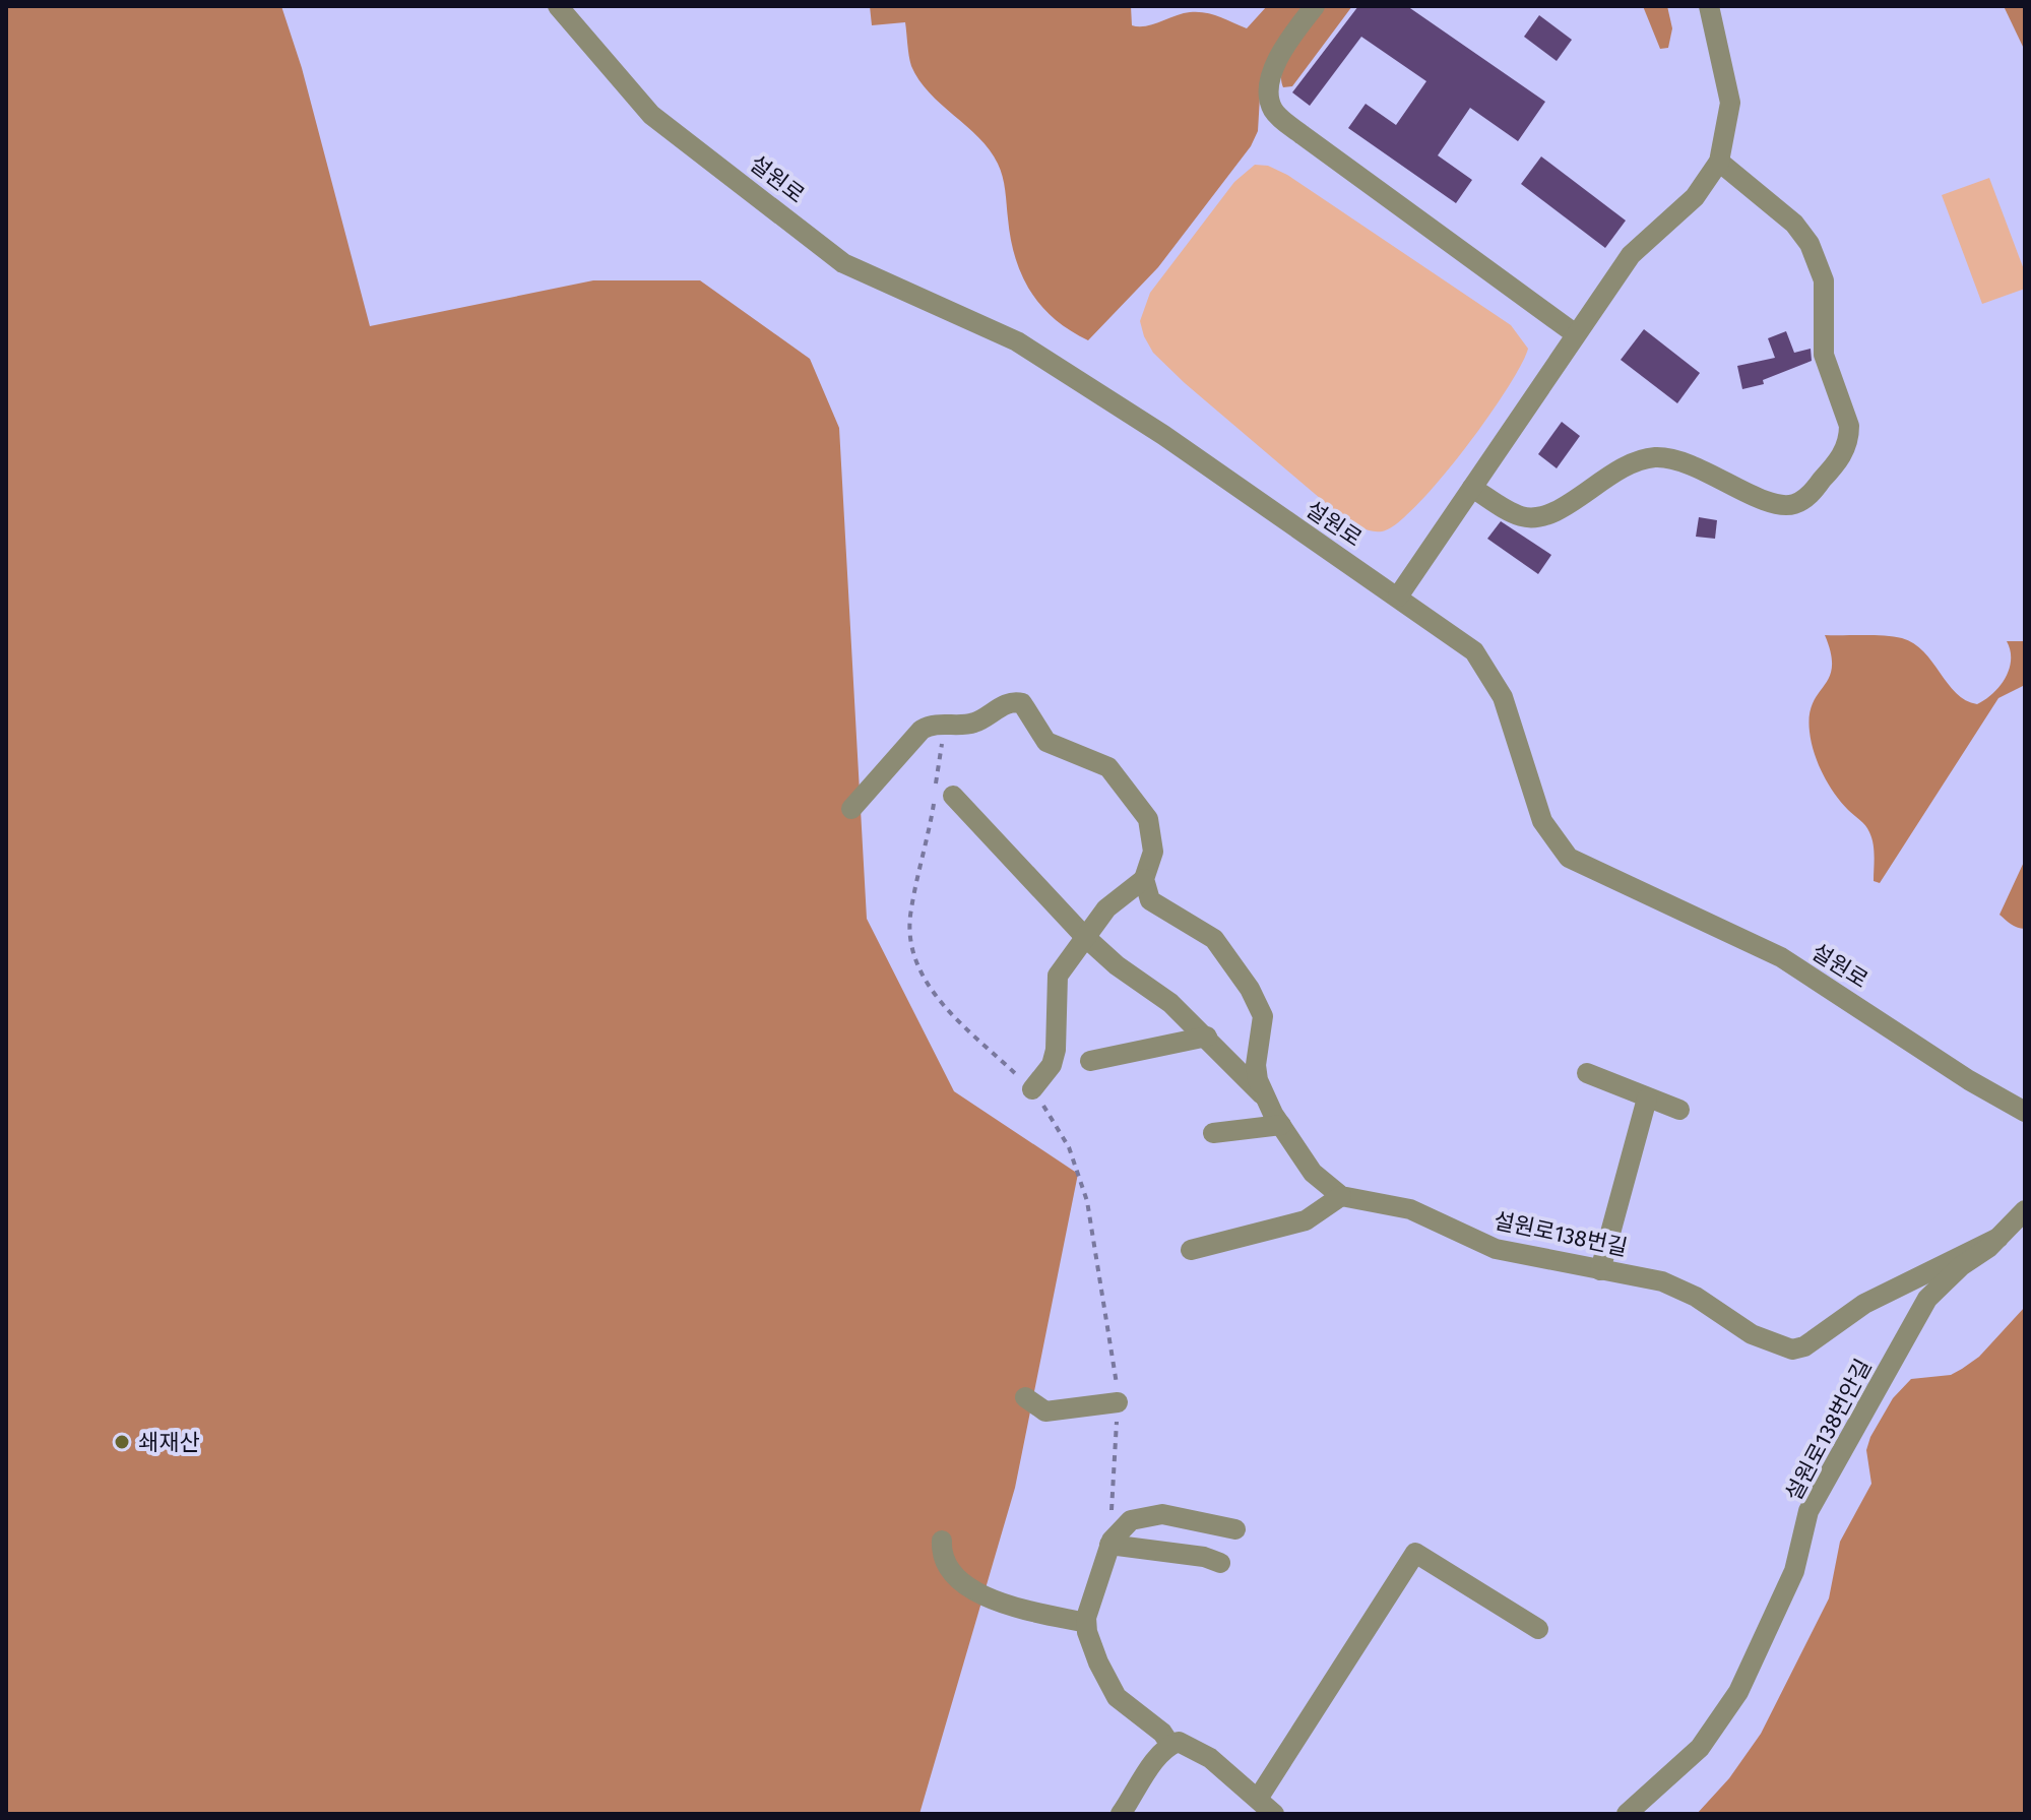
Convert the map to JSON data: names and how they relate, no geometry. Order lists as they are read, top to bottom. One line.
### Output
{"streets":{"street":["설원로","설원로138번길","설원로138번안길"]},"crossings":[["설원로138번길","설원로138번안길"]],"places":["쇄재산"]}
